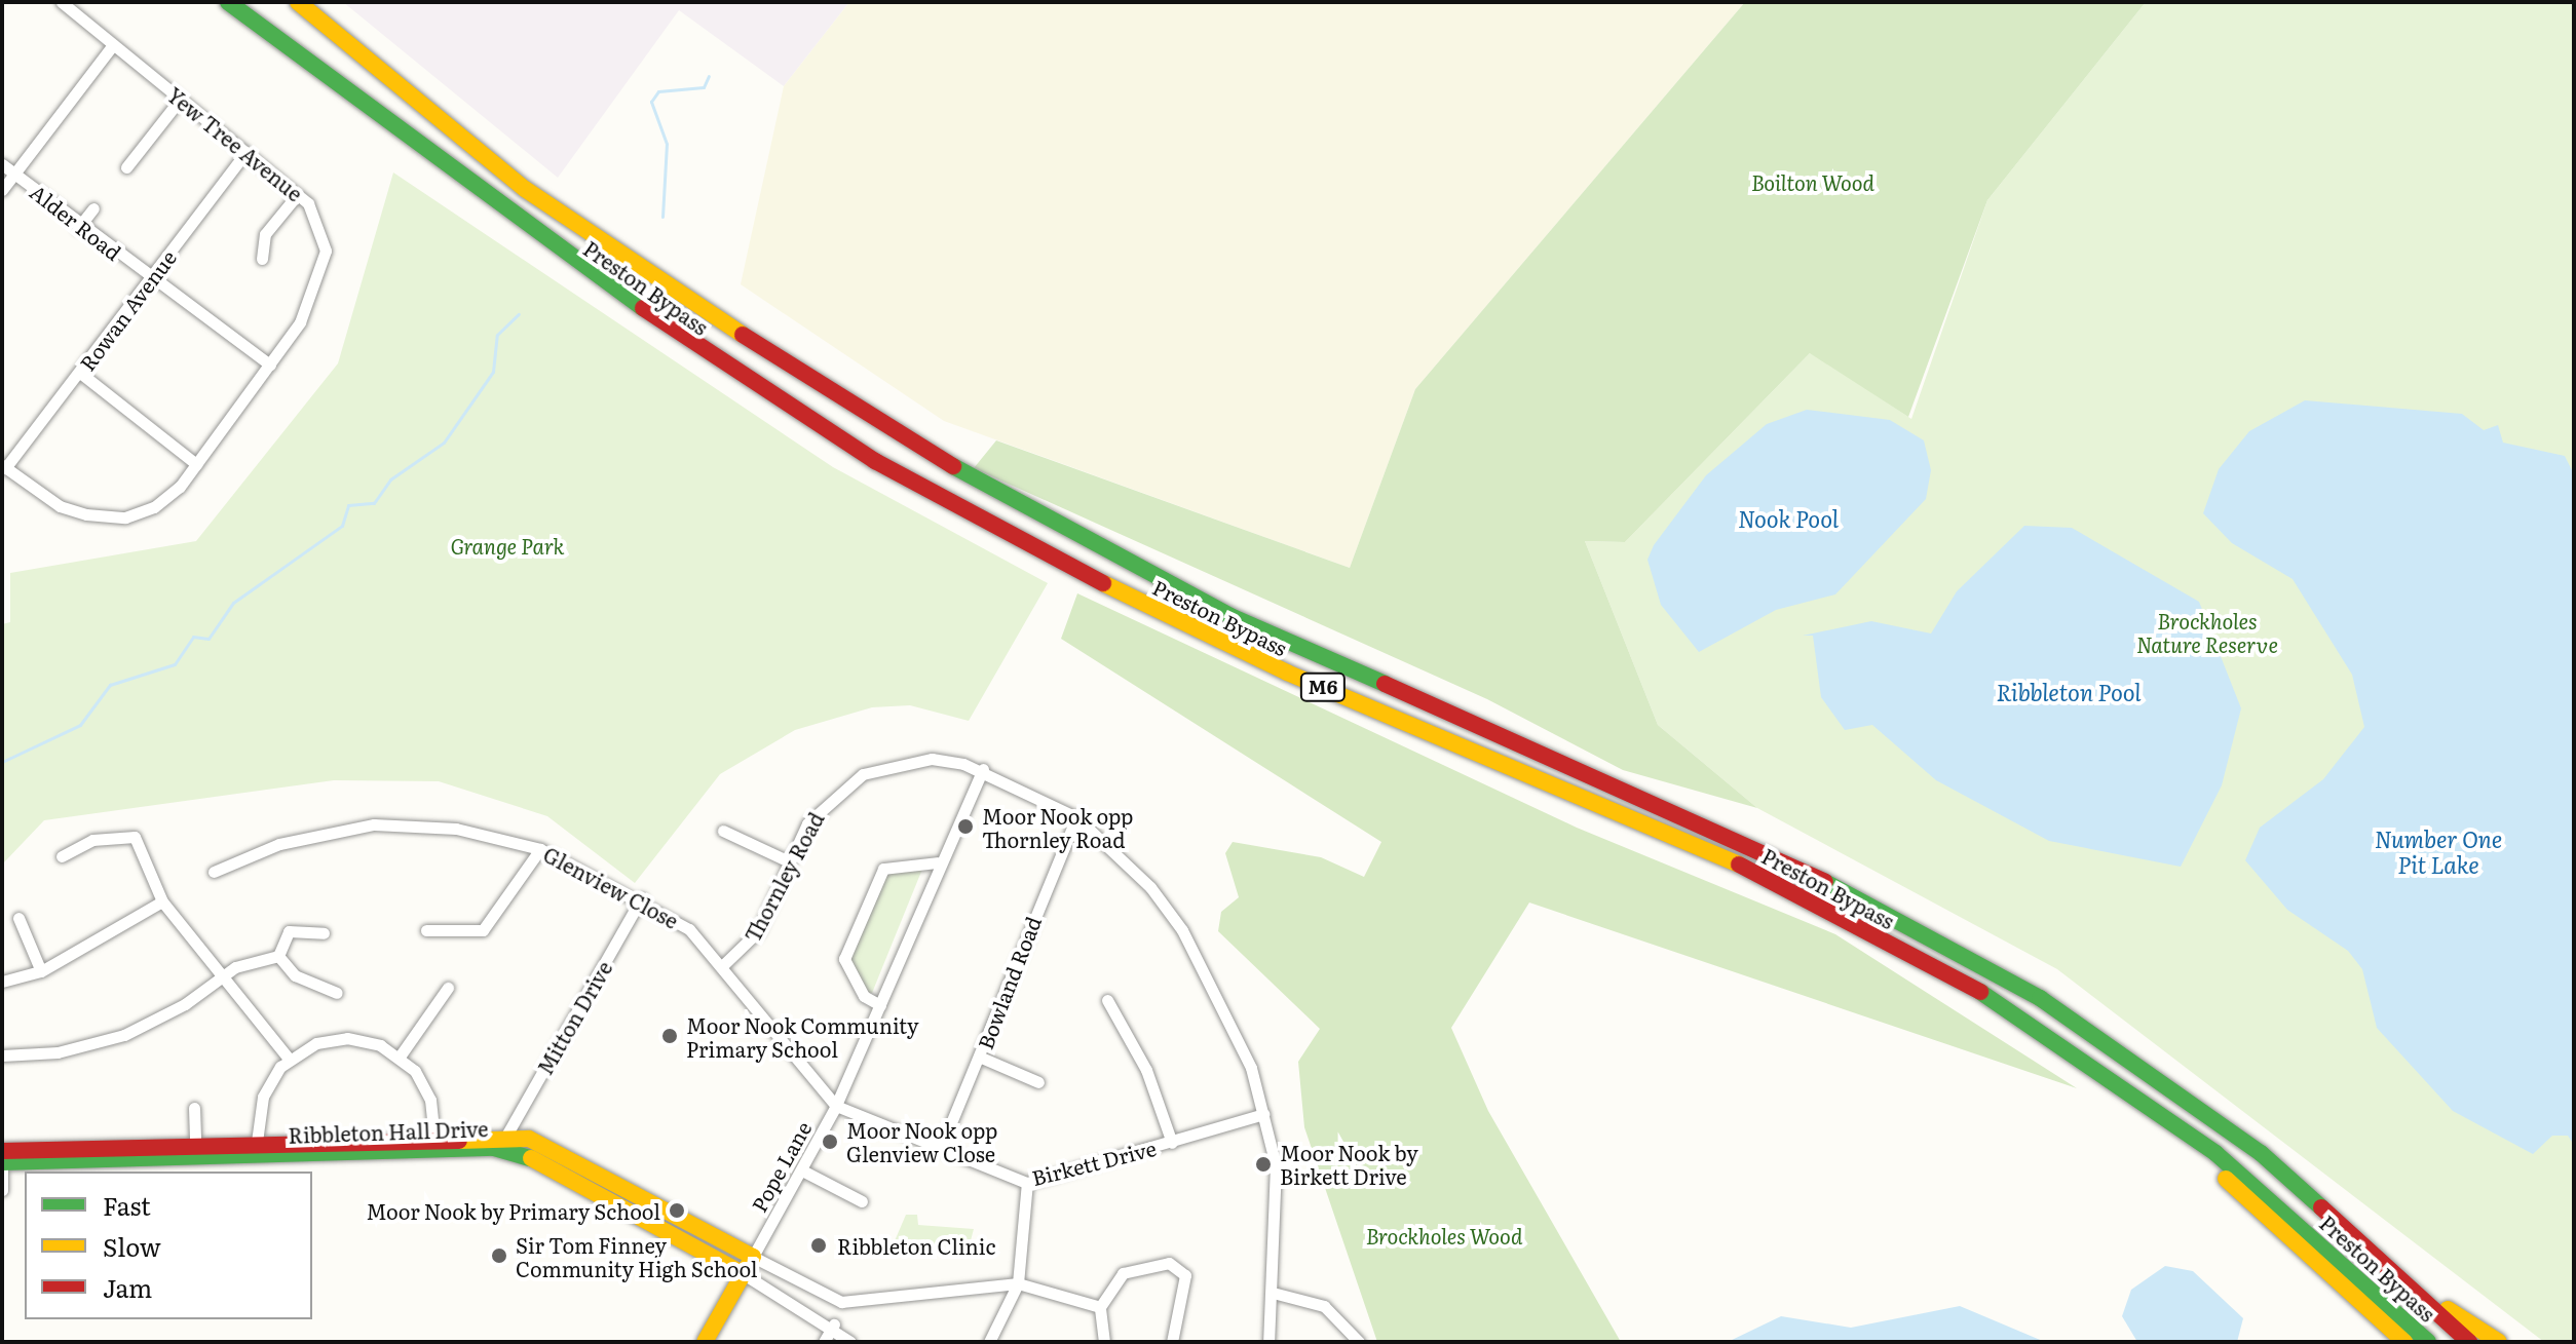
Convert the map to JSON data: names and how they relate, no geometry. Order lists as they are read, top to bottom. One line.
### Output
{"streets":{"main road":["Preston Bypass","M6","Ribbleton Hall Drive","Pope Lane"],"street":["Yew Tree Avenue","Alder Road","Rowan Avenue","Thornley Road","Glenview Close","Bowland Road","Mitton Drive","Birkett Drive"]},"crossings":[["Yew Tree Avenue","Alder Road"],["Yew Tree Avenue","Rowan Avenue"],["Alder Road","Rowan Avenue"],["Thornley Road","Glenview Close"],["Thornley Road","Bowland Road"],["Thornley Road","Birkett Drive"],["Thornley Road","Pope Lane"],["Glenview Close","Mitton Drive"],["Glenview Close","Birkett Drive"],["Glenview Close","Pope Lane"],["Bowland Road","Birkett Drive"],["Mitton Drive","Ribbleton Hall Drive"],["Ribbleton Hall Drive","Pope Lane"],["Birkett Drive","Pope Lane"]],"water":["Nook Pool","Ribbleton Pool","Number One Pit Lake"],"parks":["Boilton Wood","Grange Park","Brockholes Nature Reserve","Brockholes Wood"],"places":["Moor Nook opp Thornley Road","Moor Nook Community Primary School","Moor Nook opp Glenview Close","Moor Nook by Birkett Drive","Moor Nook by Primary School","Ribbleton Clinic","Sir Tom Finney Community High School"],"legend":["Fast","Slow","Jam"]}
